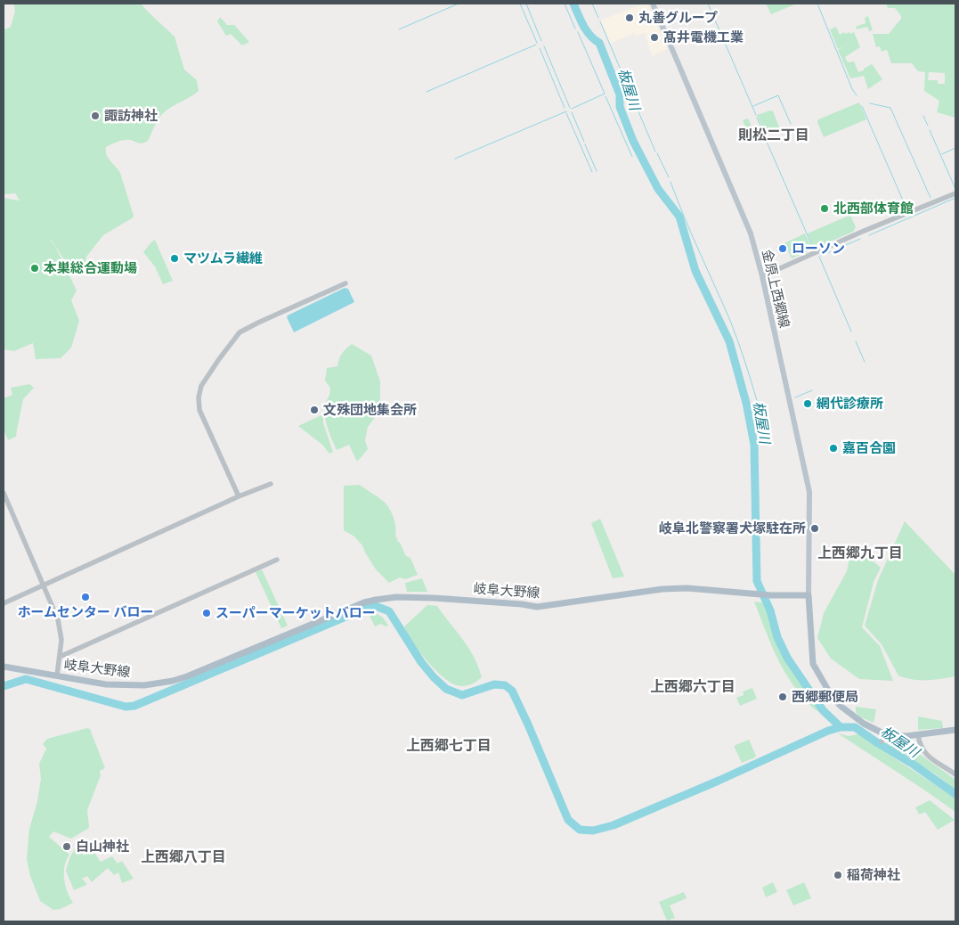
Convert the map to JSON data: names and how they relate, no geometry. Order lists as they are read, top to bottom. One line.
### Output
{"streets":{"main road":["金原上西郷線","岐阜大野線"]},"crossings":[["金原上西郷線","岐阜大野線"]],"districts":["則松二丁目","上西郷九丁目","上西郷六丁目","上西郷七丁目","上西郷八丁目"],"water":["板屋川"],"places":["丸善グループ","髙井電機工業","諏訪神社","北西部体育館","ローソン","マツムラ繊維","本巣総合運動場","網代診療所","文殊団地集会所","嘉百合園","岐阜北警察署犬塚駐在所","ホームセンター バロー","スーパーマーケットバロー","西郷郵便局","白山神社","稲荷神社"]}
